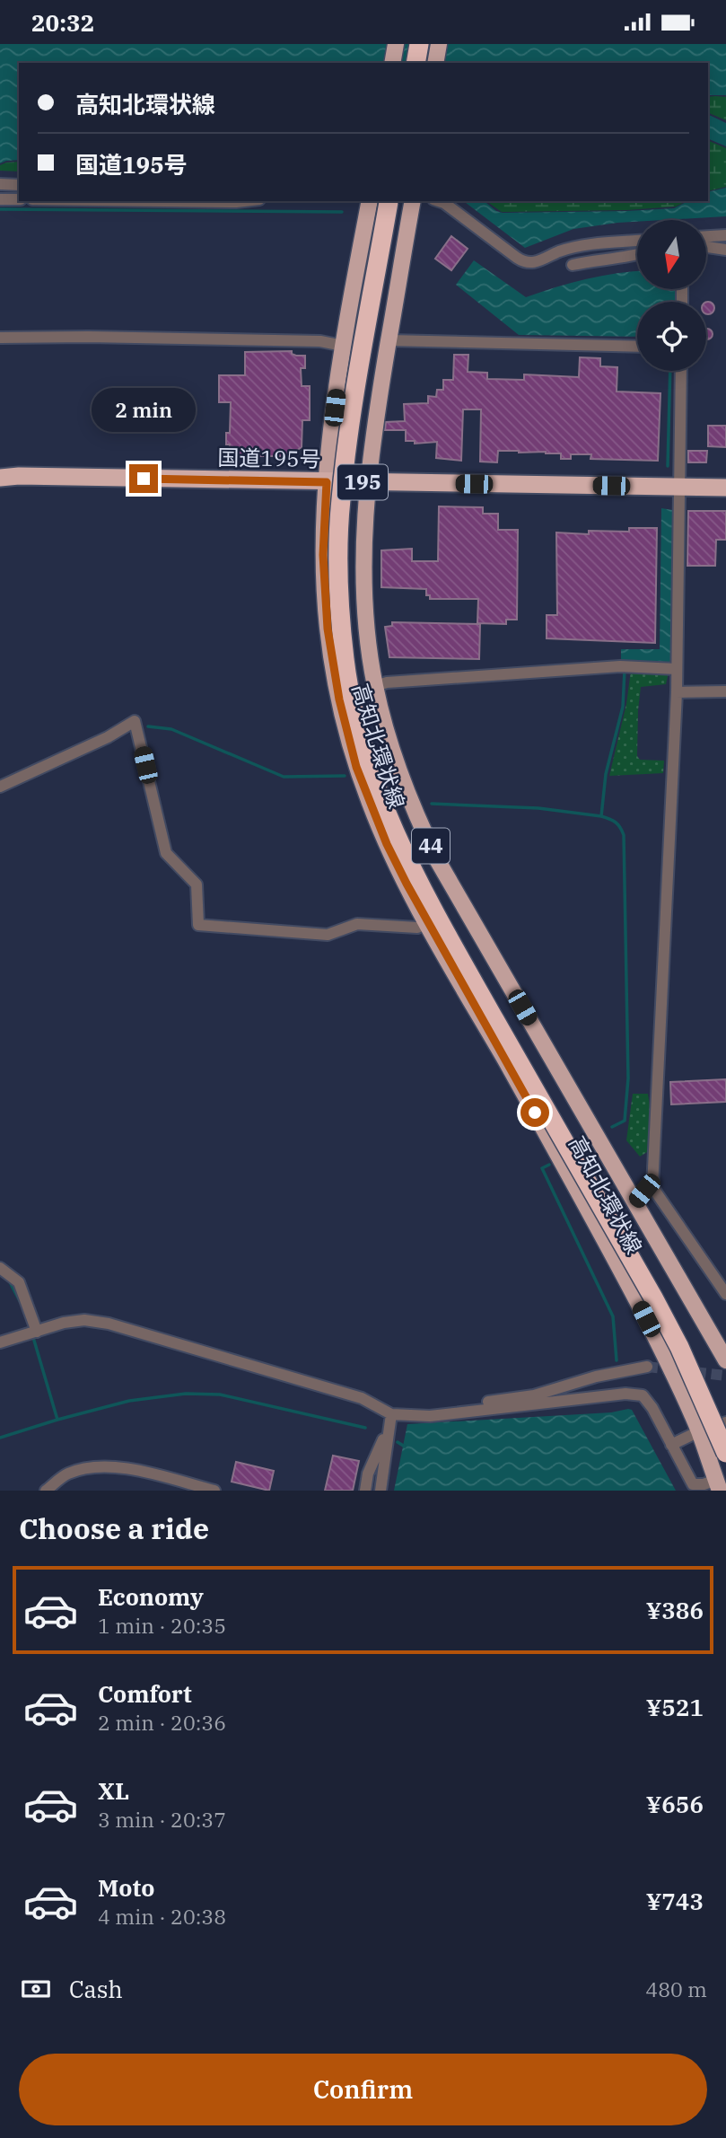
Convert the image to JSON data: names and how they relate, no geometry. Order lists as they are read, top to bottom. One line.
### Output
{"streets":{"highway":["国道195号","195"],"main road":["高知北環状線","44"]},"crossings":[["国道195号","高知北環状線"]],"north":"bottom","page":{"status":"20:32","banner":["高知北環状線","国道195号"],"bubble":"2 min","heading":"Choose a ride","list":[{"name":"Economy","note":"1 min · 20:35","value":"¥386"},{"name":"Comfort","note":"2 min · 20:36","value":"¥521"},{"name":"XL","note":"3 min · 20:37","value":"¥656"},{"name":"Moto","note":"4 min · 20:38","value":"¥743"}],"pay":["Cash","480 m"],"buttons":"Confirm"}}
